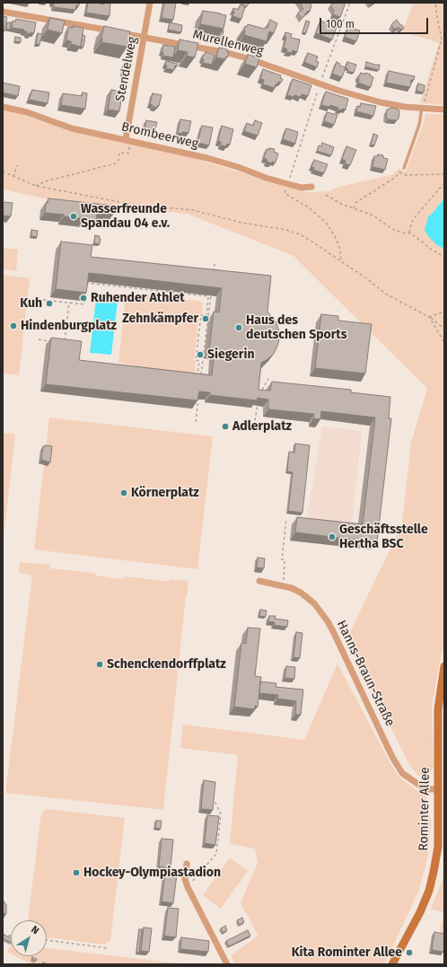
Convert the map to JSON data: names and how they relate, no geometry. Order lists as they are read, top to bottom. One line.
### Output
{"streets":{"street":["Murellenweg","Stendelweg","Brombeerweg","Hanns-Braun-Straße","Rominter Allee"]},"crossings":[["Murellenweg","Stendelweg"],["Stendelweg","Brombeerweg"],["Hanns-Braun-Straße","Rominter Allee"]],"places":["Wasserfreunde Spandau 04 e.v.","Ruhender Athlet","Kuh","Zehnkämpfer","Hindenburgplatz","Haus des deutschen Sports","Siegerin","Adlerplatz","Körnerplatz","Geschäftsstelle Hertha BSC","Schenckendorffplatz","Hockey-Olympiastadion","Kita Rominter Allee"],"scale_bar":"100 m","north":"top right"}
